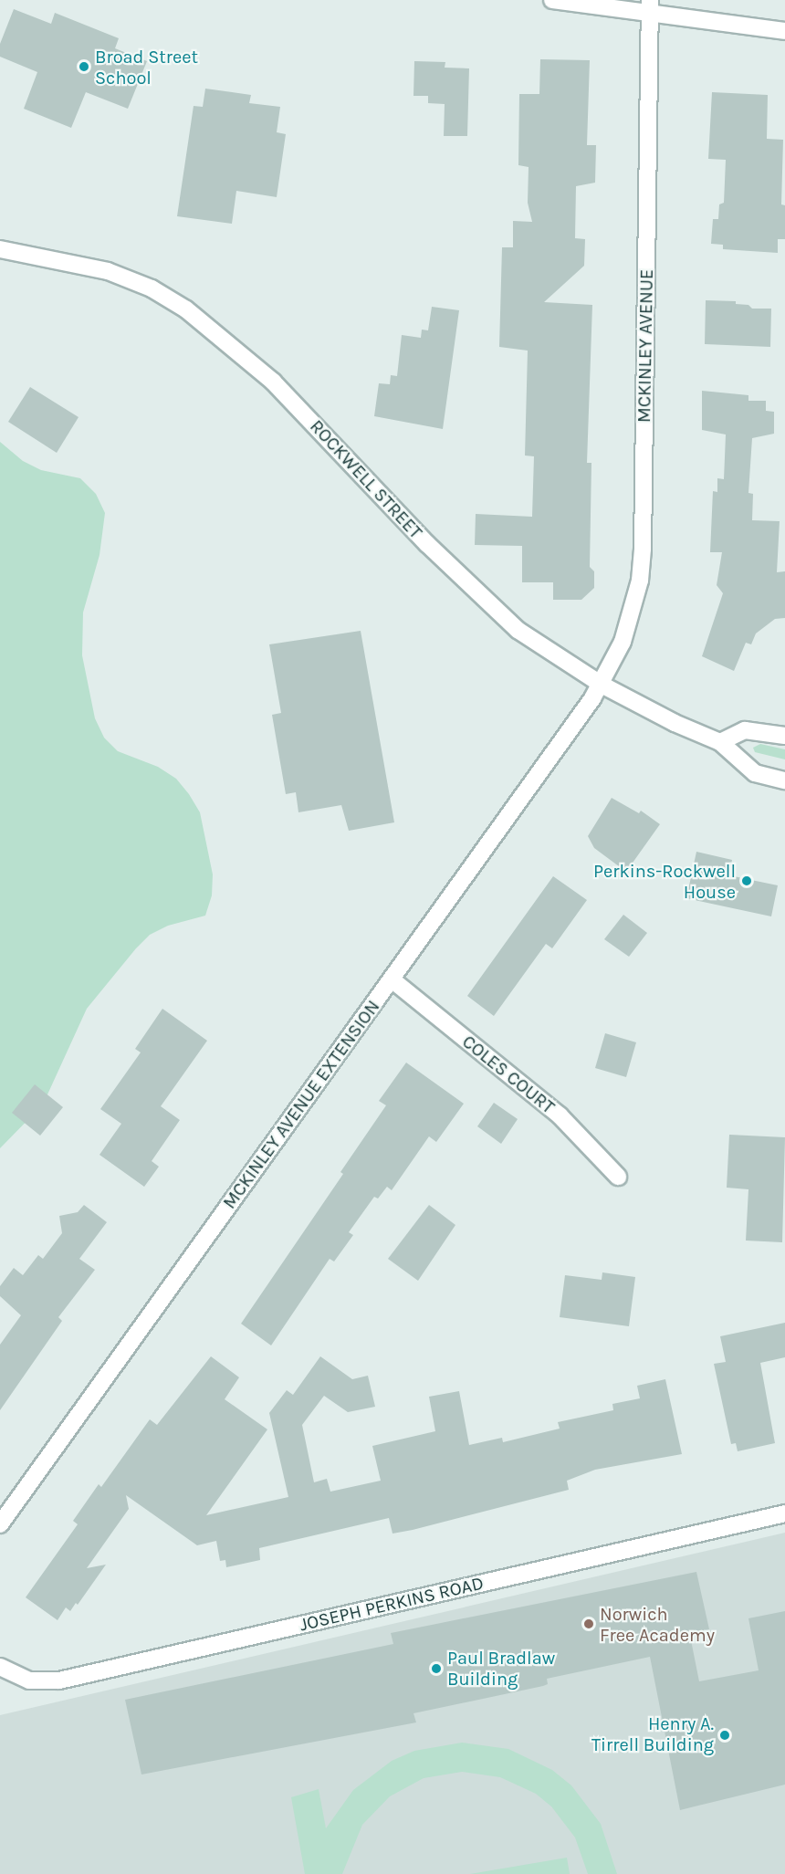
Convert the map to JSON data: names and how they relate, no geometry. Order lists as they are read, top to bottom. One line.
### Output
{"streets":{"street":["MCKINLEY AVENUE","ROCKWELL STREET","COLES COURT","MCKINLEY AVENUE EXTENSION","JOSEPH PERKINS ROAD"]},"crossings":[["MCKINLEY AVENUE","ROCKWELL STREET"],["MCKINLEY AVENUE","MCKINLEY AVENUE EXTENSION"],["ROCKWELL STREET","MCKINLEY AVENUE EXTENSION"],["COLES COURT","MCKINLEY AVENUE EXTENSION"]],"places":["Broad Street School","Perkins-Rockwell House","Norwich Free Academy","Paul Bradlaw Building","Henry A. Tirrell Building"]}
